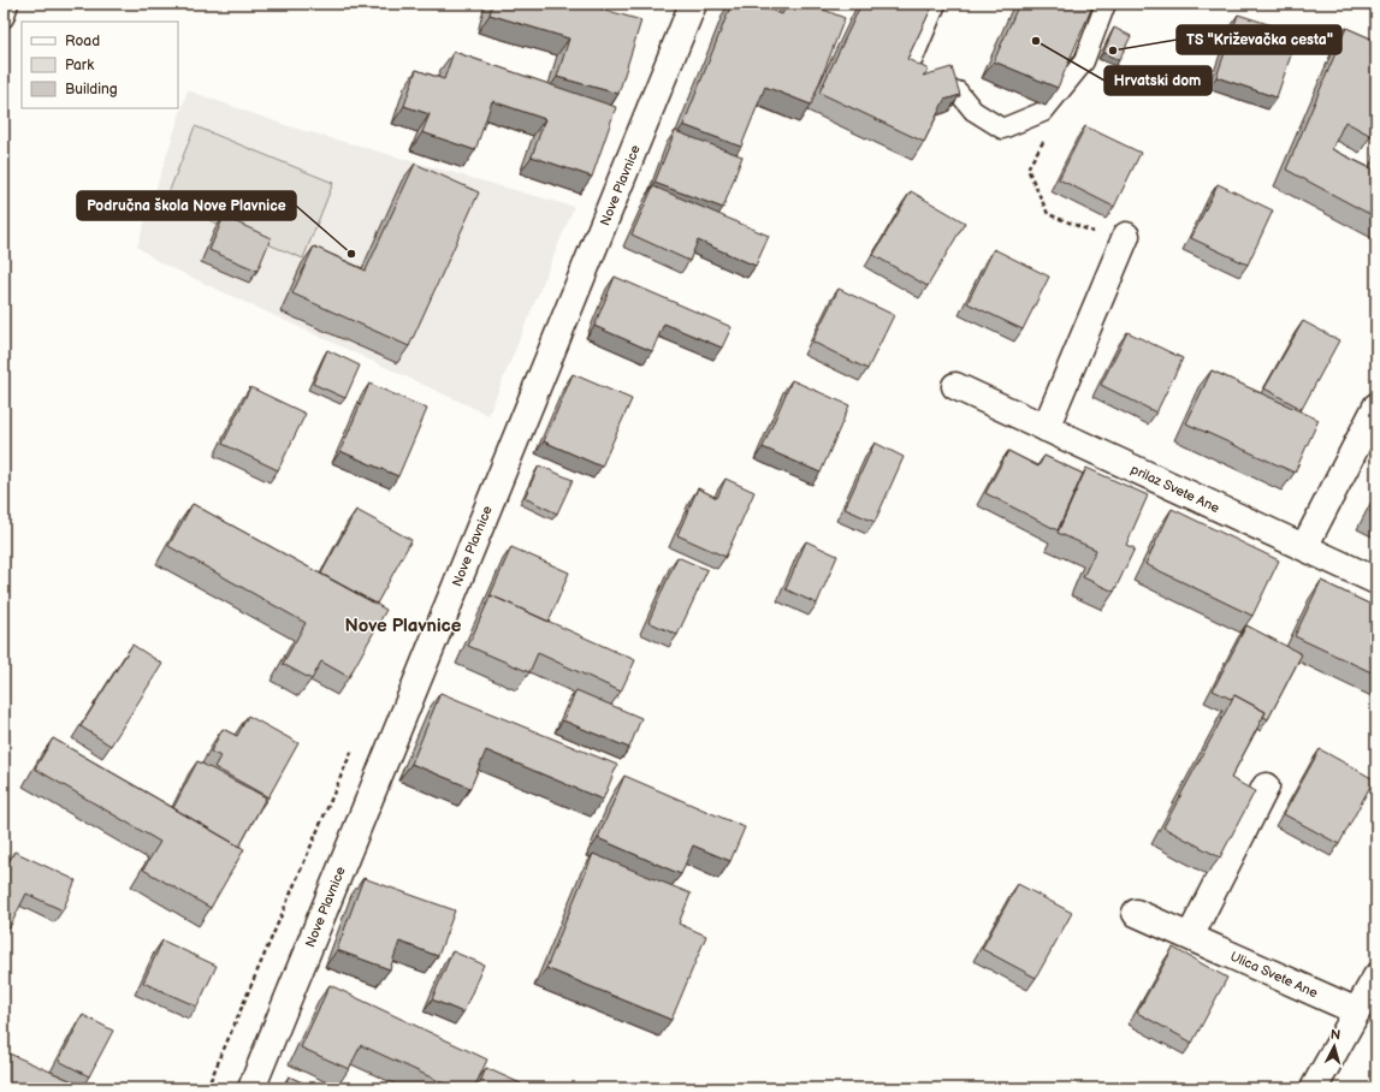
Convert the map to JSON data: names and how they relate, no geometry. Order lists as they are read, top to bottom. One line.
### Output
{"streets":{"street":["Nove Plavnice","prilaz Svete Ane","Ulica Svete Ane"]},"districts":["Nove Plavnice"],"places":["Hrvatski dom","TS \"Križevačka cesta\"","Područna škola Nove Plavnice"],"legend":["Road","Park","Building"],"north":"top"}
